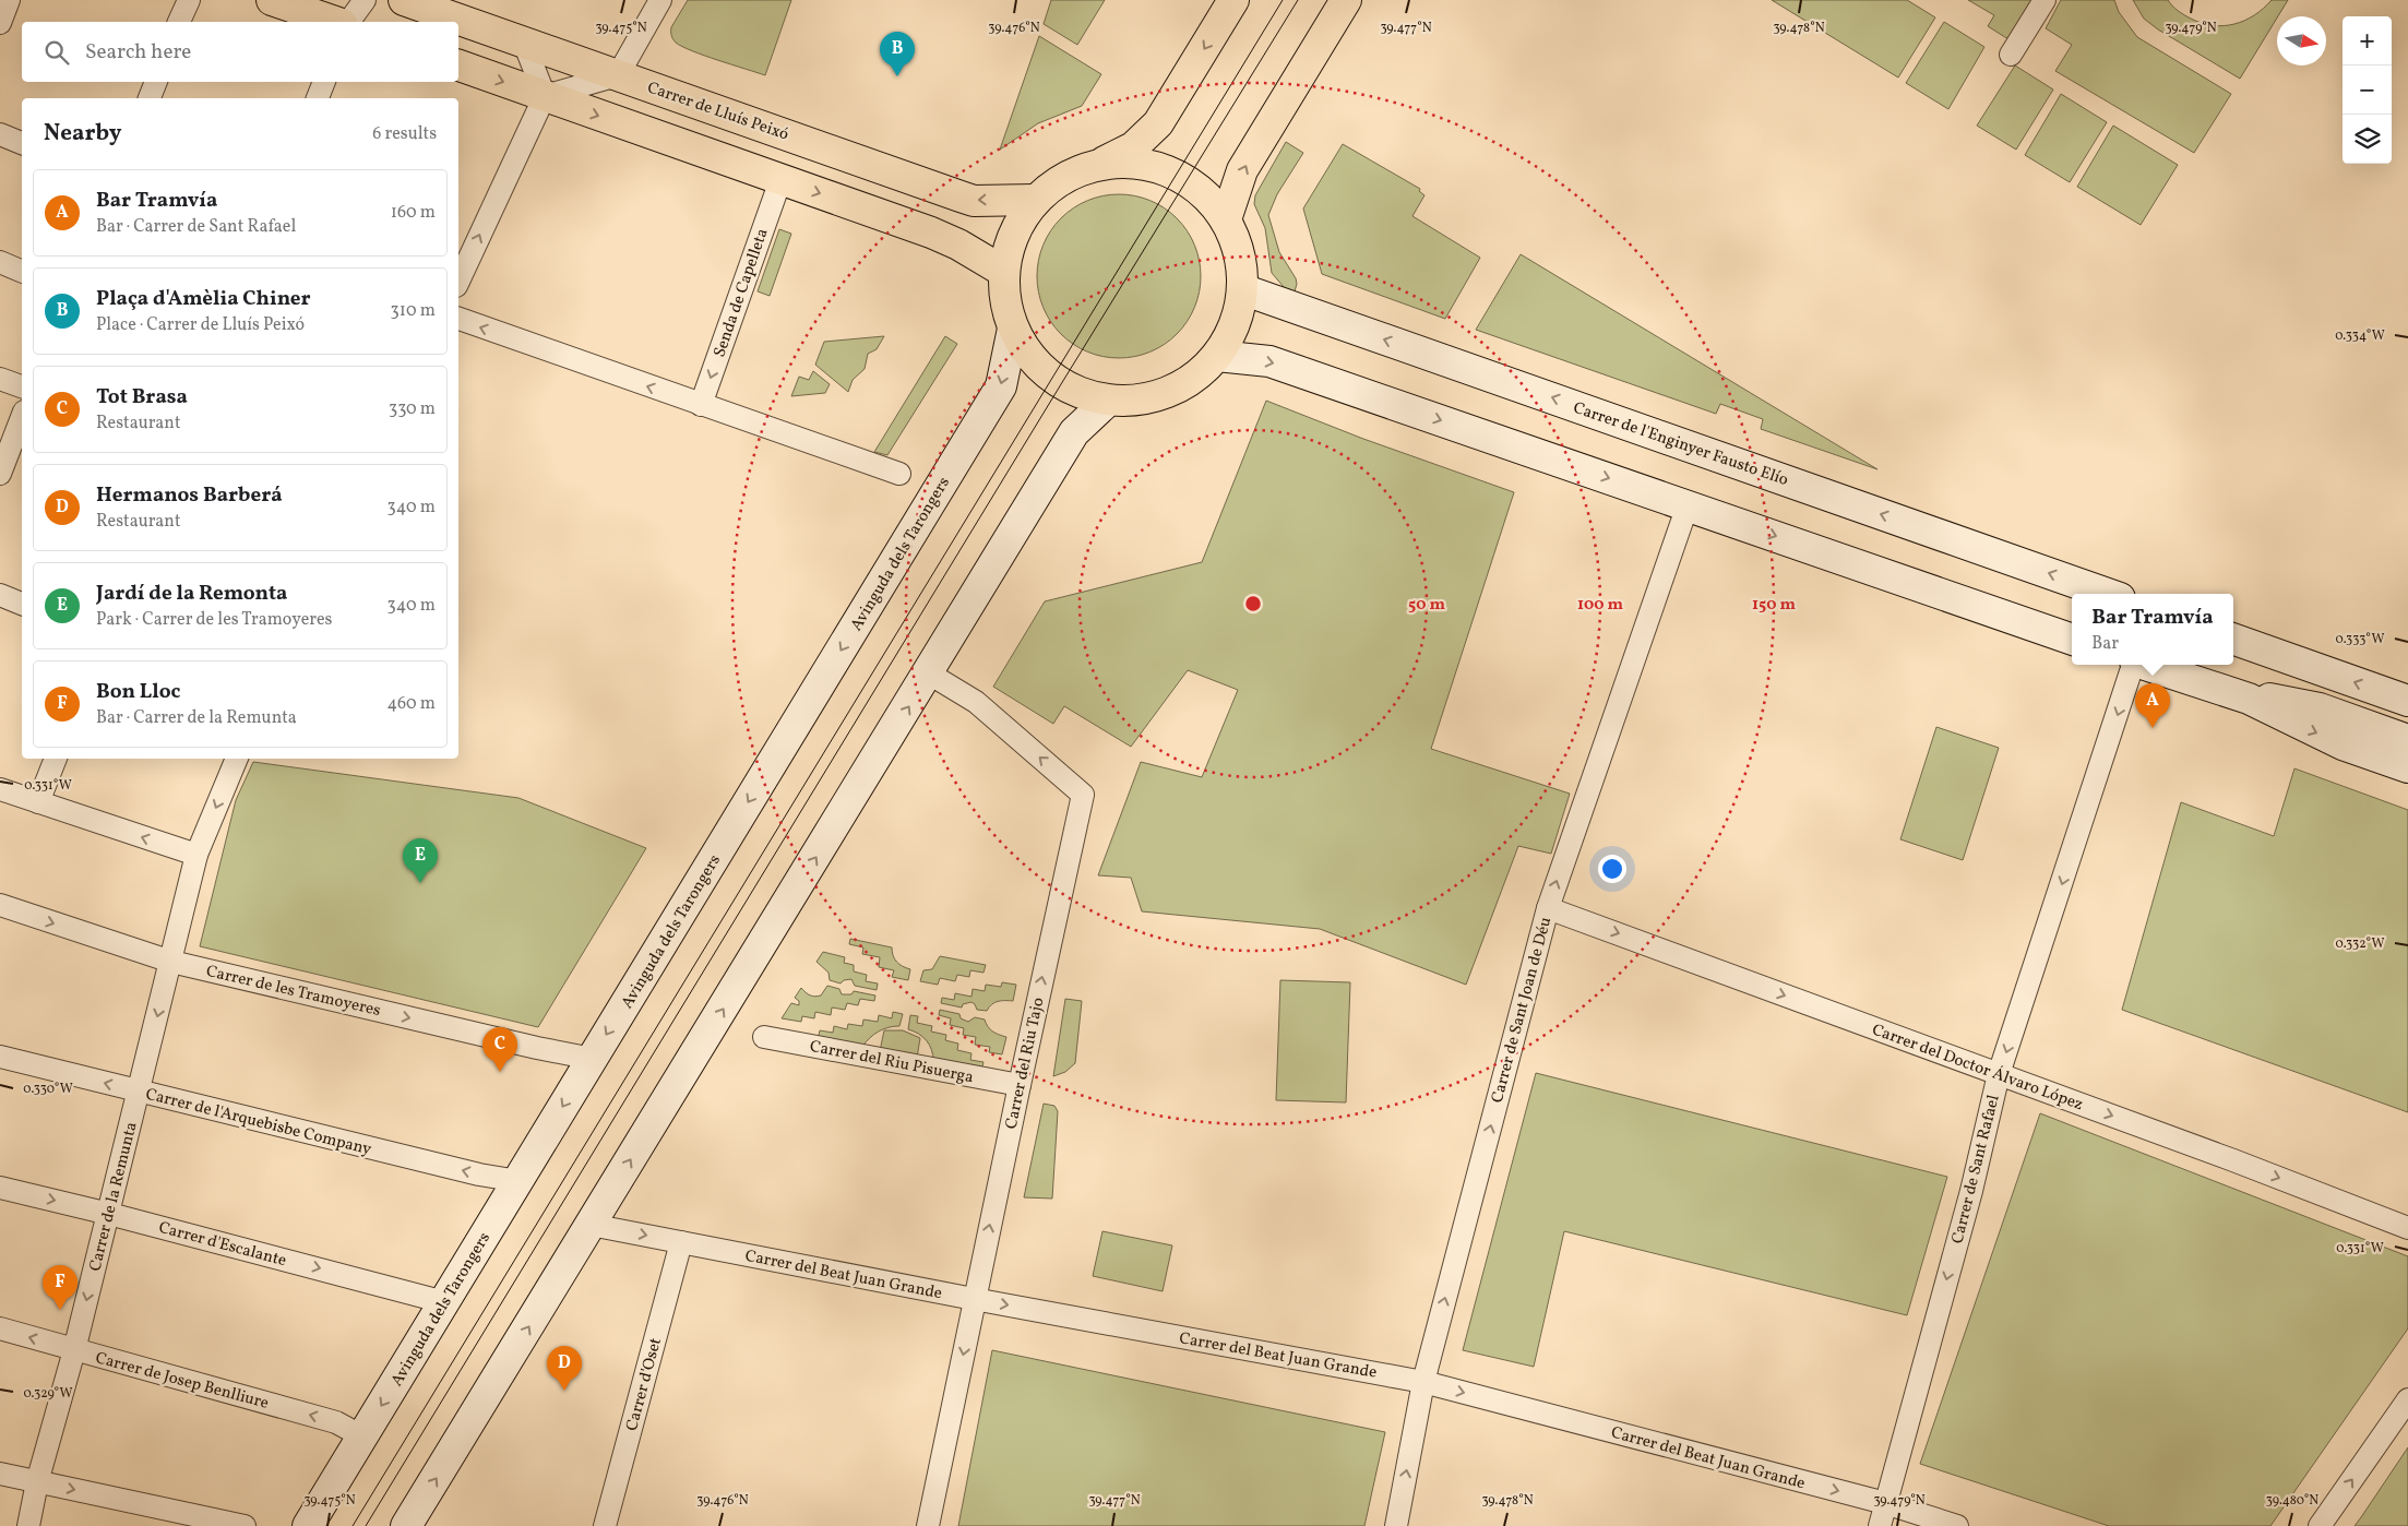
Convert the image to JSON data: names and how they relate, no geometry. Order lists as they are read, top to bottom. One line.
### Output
{"streets":{"main road":["Carrer de Lluís Peixó","Carrer de l'Enginyer Fausto Elío","Avinguda dels Tarongers"],"street":["Senda de Capelleta","Carrer de les Tramoyeres","Carrer de Sant Joan de Déu","Carrer del Riu Pisuerga","Carrer del Riu Tajo","Carrer del Doctor Álvaro López","Carrer de l'Arquebisbe Company","Carrer de Sant Rafael","Carrer de la Remunta","Carrer d'Escalante","Carrer del Beat Juan Grande","Carrer de Josep Benlliure","Carrer d'Oset"]},"crossings":[["Avinguda dels Tarongers","Carrer de les Tramoyeres"],["Avinguda dels Tarongers","Carrer de l'Arquebisbe Company"],["Avinguda dels Tarongers","Carrer d'Escalante"],["Avinguda dels Tarongers","Carrer de Josep Benlliure"],["Carrer de les Tramoyeres","Carrer de la Remunta"],["Carrer de Sant Joan de Déu","Carrer del Doctor Álvaro López"],["Carrer de Sant Joan de Déu","Carrer del Beat Juan Grande"],["Carrer del Riu Pisuerga","Carrer del Riu Tajo"],["Carrer del Riu Tajo","Carrer del Beat Juan Grande"],["Carrer del Doctor Álvaro López","Carrer de Sant Rafael"],["Carrer de l'Arquebisbe Company","Carrer de la Remunta"],["Carrer de Sant Rafael","Carrer del Beat Juan Grande"],["Carrer de la Remunta","Carrer d'Escalante"],["Carrer de la Remunta","Carrer de Josep Benlliure"],["Carrer del Beat Juan Grande","Carrer d'Oset"]],"one_way":["Senda de Capelleta","Carrer de les Tramoyeres","Carrer de Sant Joan de Déu","Carrer del Doctor Álvaro López","Carrer de l'Arquebisbe Company","Carrer de Sant Rafael","Carrer de la Remunta","Carrer d'Escalante","Carrer del Beat Juan Grande"],"north":"right","page":{"map_buttons":["+","−"],"search":"Search here","pins":["B","A","E","C","F","D"],"heading":["Nearby","6 results"],"list":[{"mark":"A","name":"Bar Tramvía","note":"Bar · Carrer de Sant Rafael","value":"160 m"},{"mark":"B","name":"Plaça d'Amèlia Chiner","note":"Place · Carrer de Lluís Peixó","value":"310 m"},{"mark":"C","name":"Tot Brasa","note":"Restaurant","value":"330 m"},{"mark":"D","name":"Hermanos Barberá","note":"Restaurant","value":"340 m"},{"mark":"E","name":"Jardí de la Remonta","note":"Park · Carrer de les Tramoyeres","value":"340 m"},{"mark":"F","name":"Bon Lloc","note":"Bar · Carrer de la Remunta","value":"460 m"}],"popup":["Bar Tramvía","Bar"]},"coordinates":["39.475°N","39.476°N","39.477°N","39.478°N","39.479°N","0.334°W","0.333°W","0.331°W","0.332°W","0.330°W","0.329°W","39.480°N"],"rings":["50 m","100 m","150 m"]}
